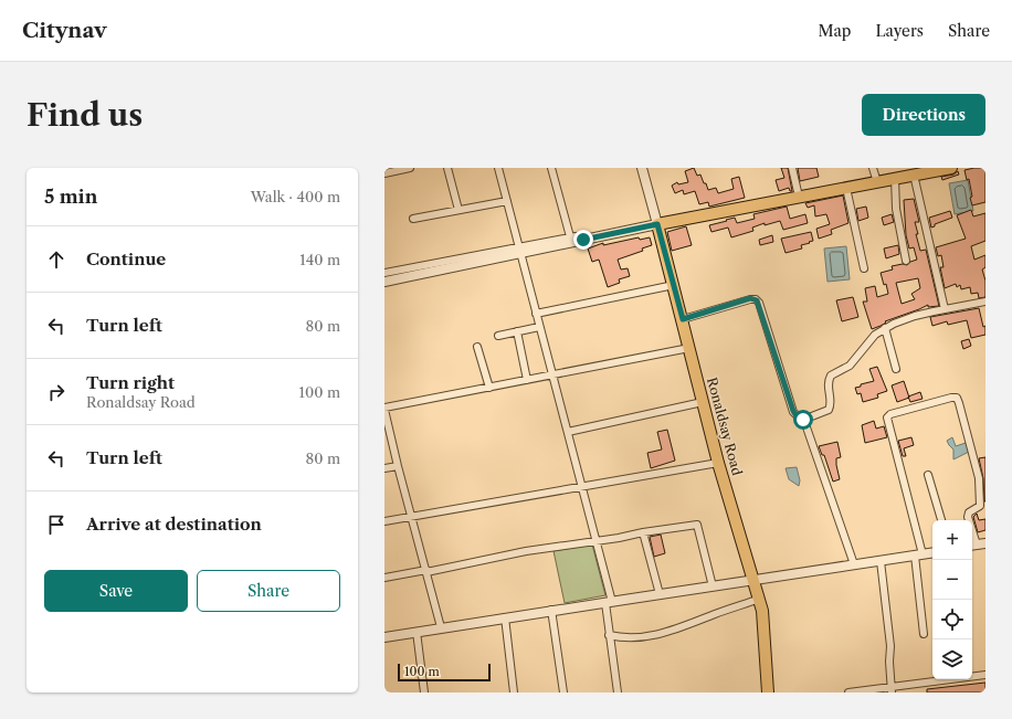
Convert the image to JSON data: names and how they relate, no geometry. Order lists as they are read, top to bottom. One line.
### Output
{"streets":{"main road":["Ronaldsay Road"]},"scale_bar":"100 m","page":{"header":"Citynav","nav":["Map","Layers","Share"],"buttons":["Directions",["Save","Share"]],"title":"Find us","heading":["5 min","Walk · 400 m"],"list":[["Continue","140 m"],["Turn left","80 m"],["Turn right","Ronaldsay Road","100 m"],["Turn left","80 m"],"Arrive at destination"],"map_buttons":["+","−"],"scale":"100 m"}}
